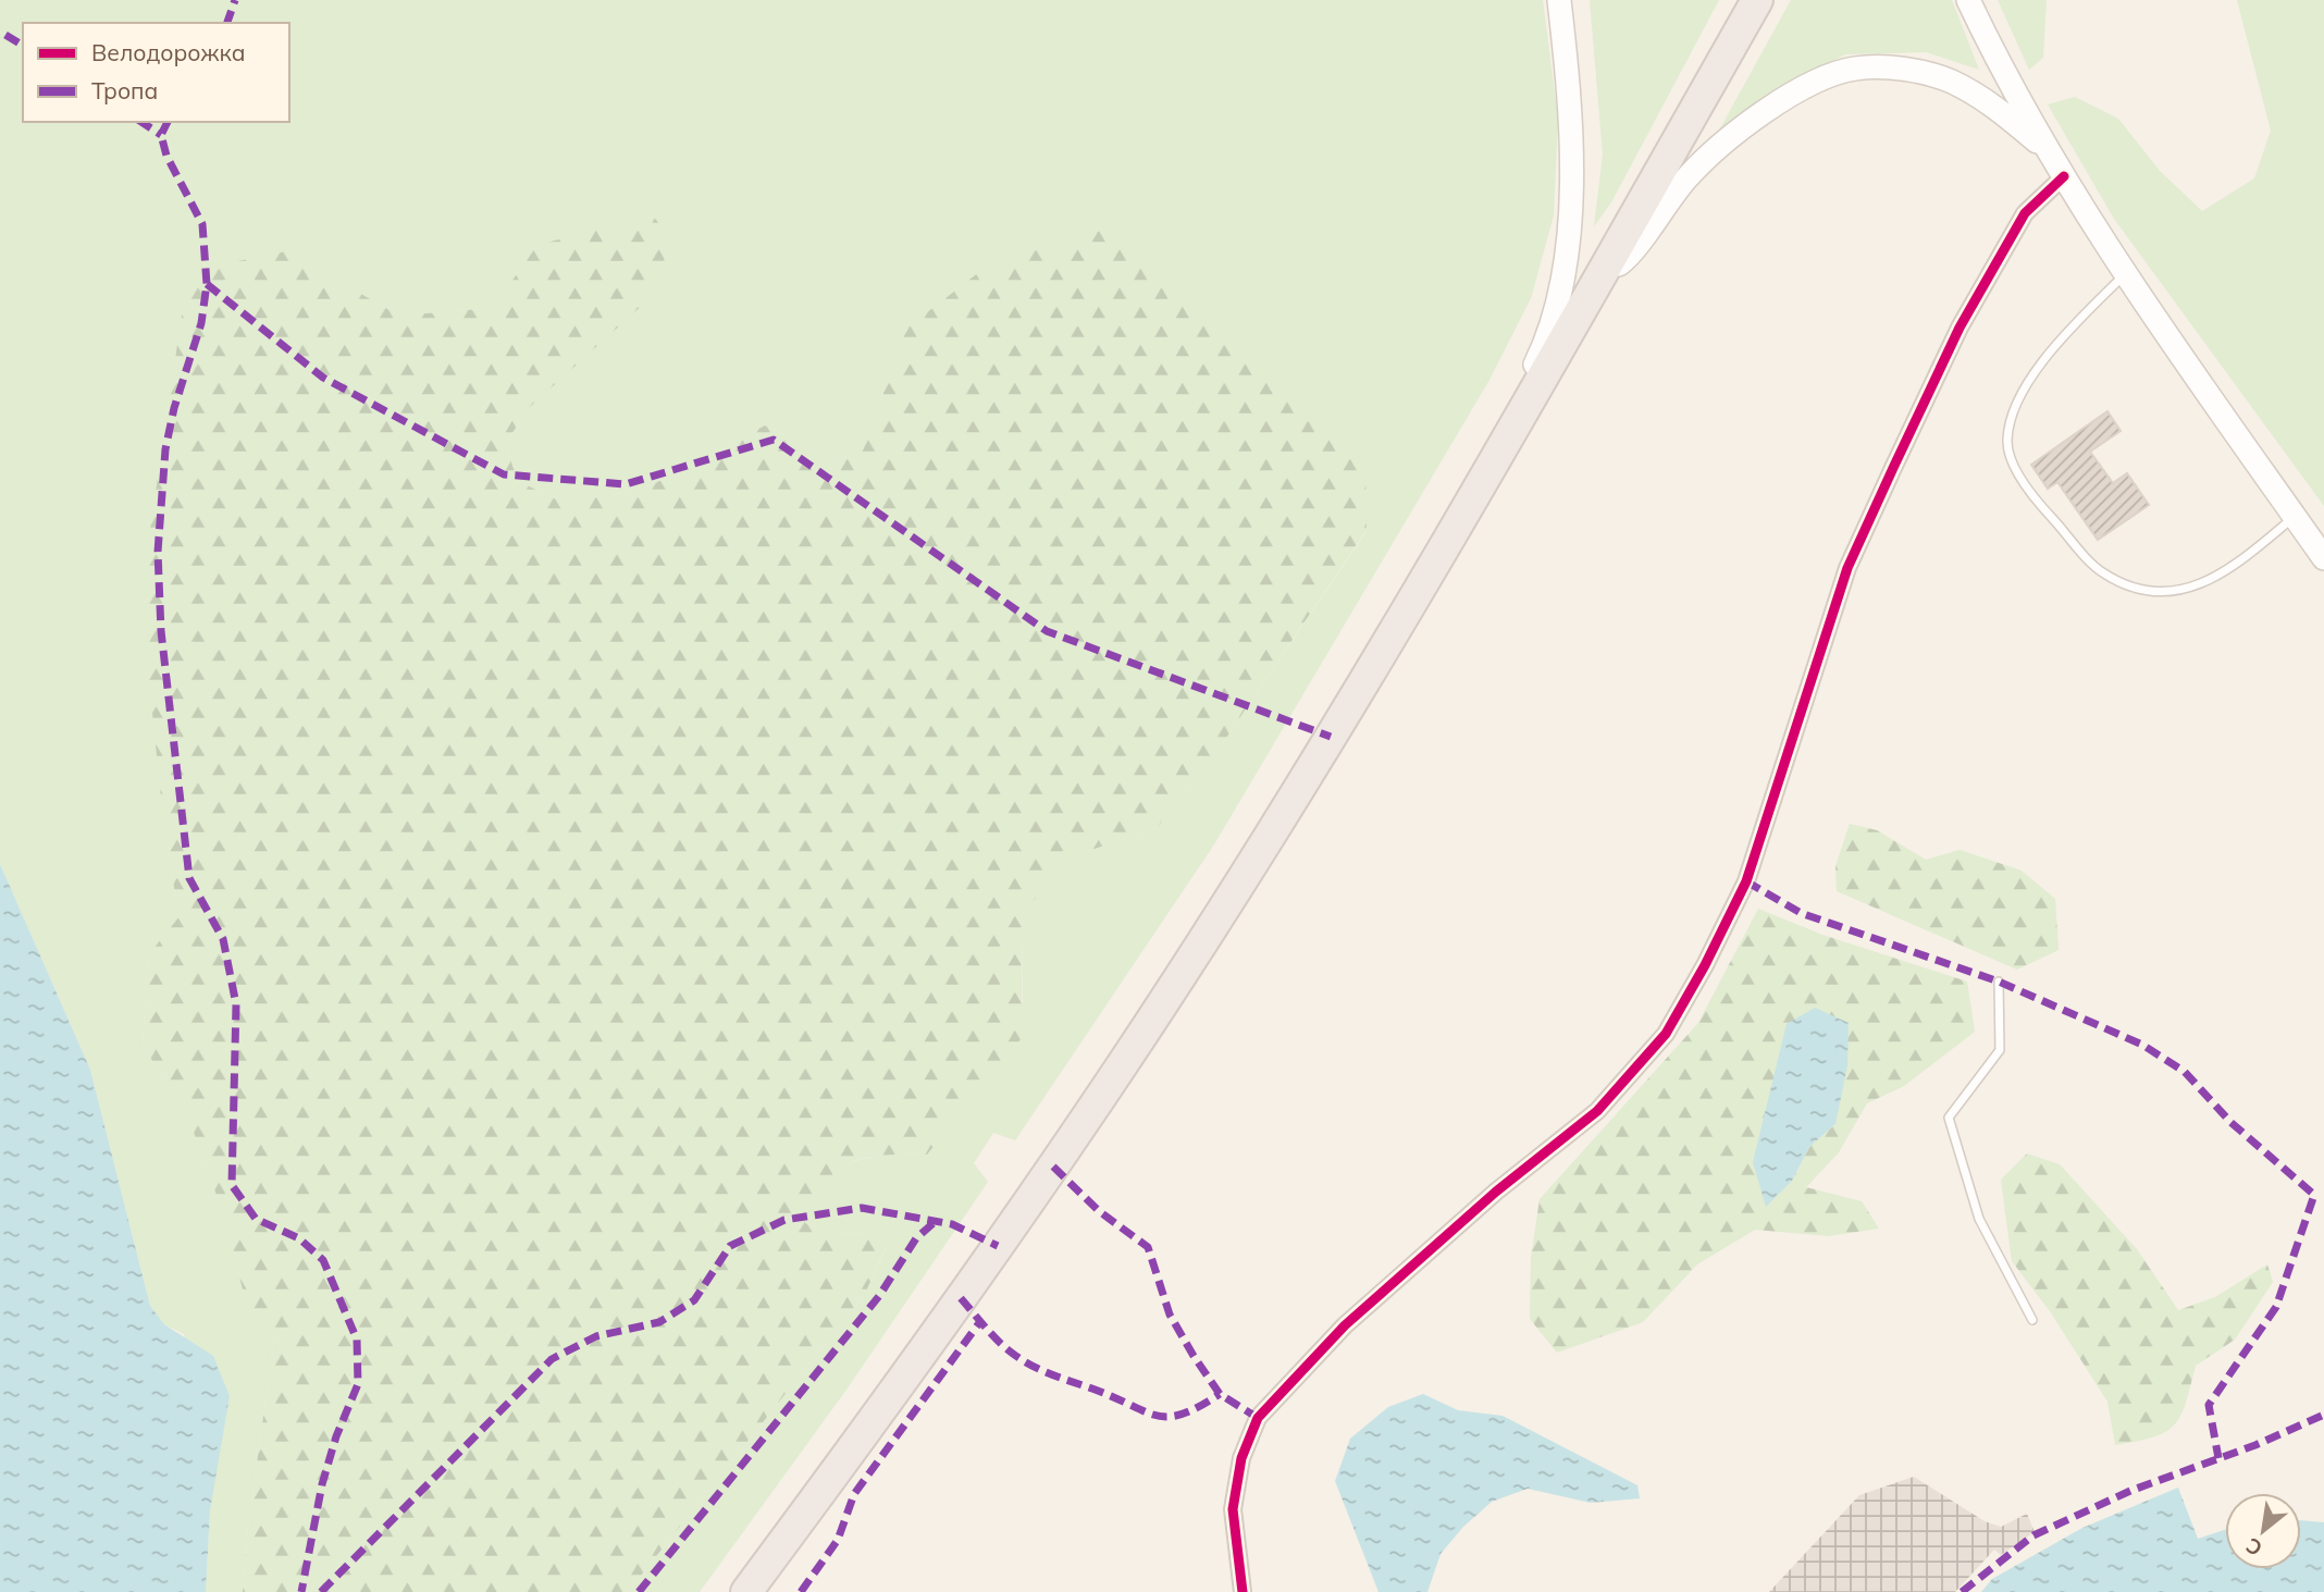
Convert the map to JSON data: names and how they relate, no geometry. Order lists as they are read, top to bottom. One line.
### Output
{"legend":["Велодорожка","Тропа"],"north":"bottom left"}
